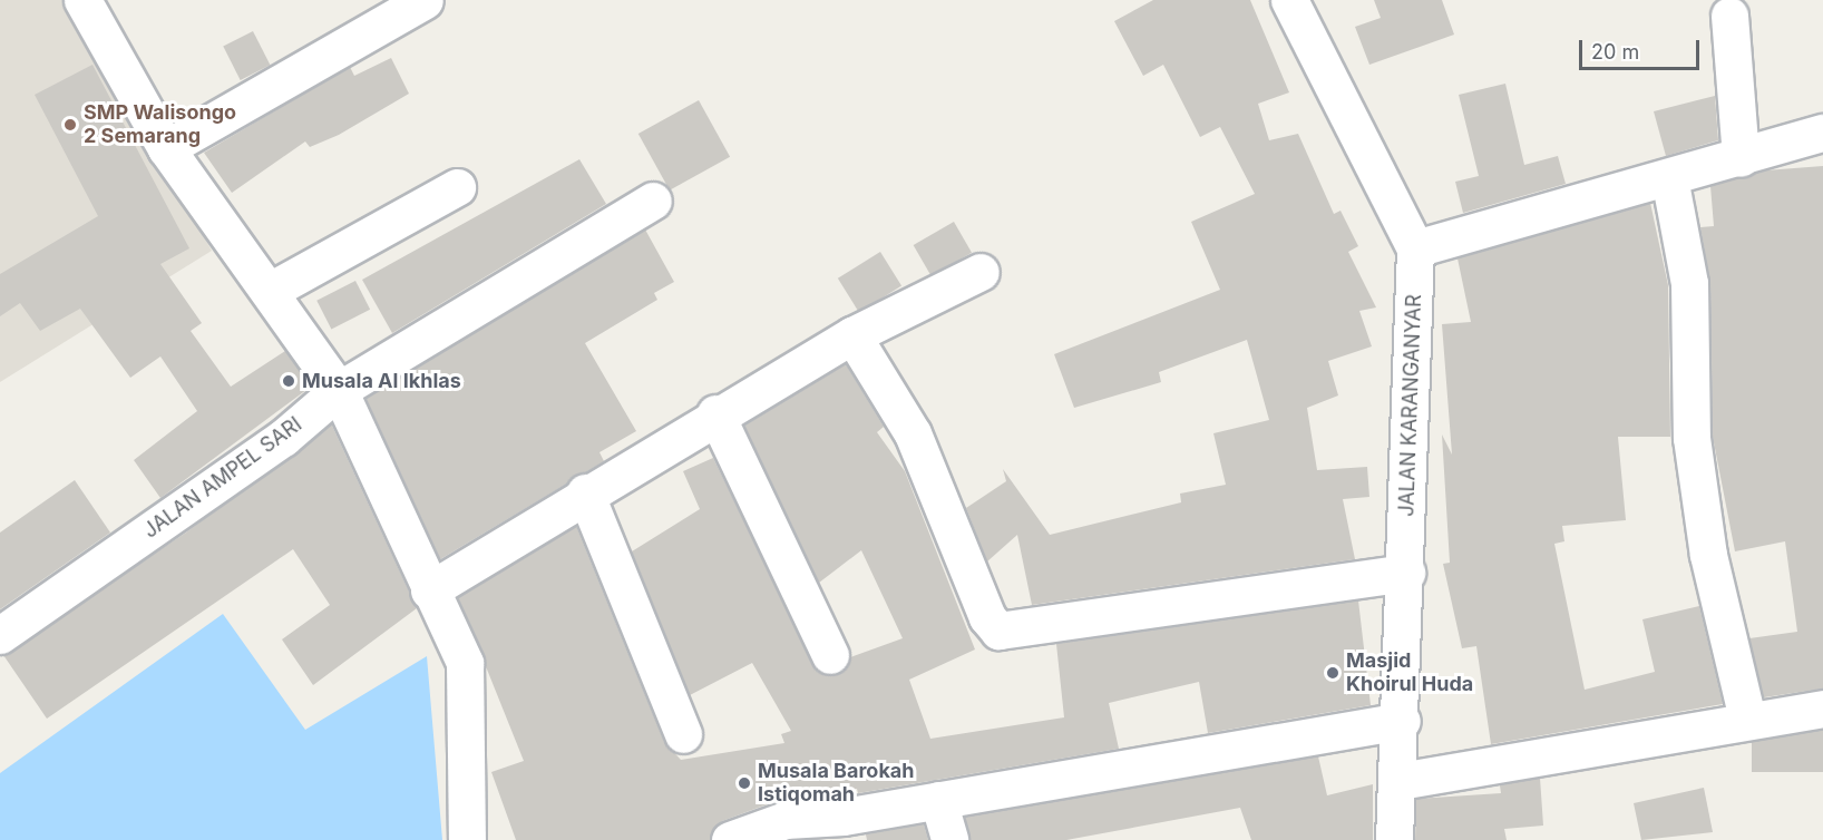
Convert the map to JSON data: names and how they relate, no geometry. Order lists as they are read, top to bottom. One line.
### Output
{"streets":{"street":["JALAN KARANGANYAR","JALAN AMPEL SARI"]},"places":["SMP Walisongo 2 Semarang","Musala Al Ikhlas","Masjid Khoirul Huda","Musala Barokah Istiqomah"],"scale_bar":"20 m"}
